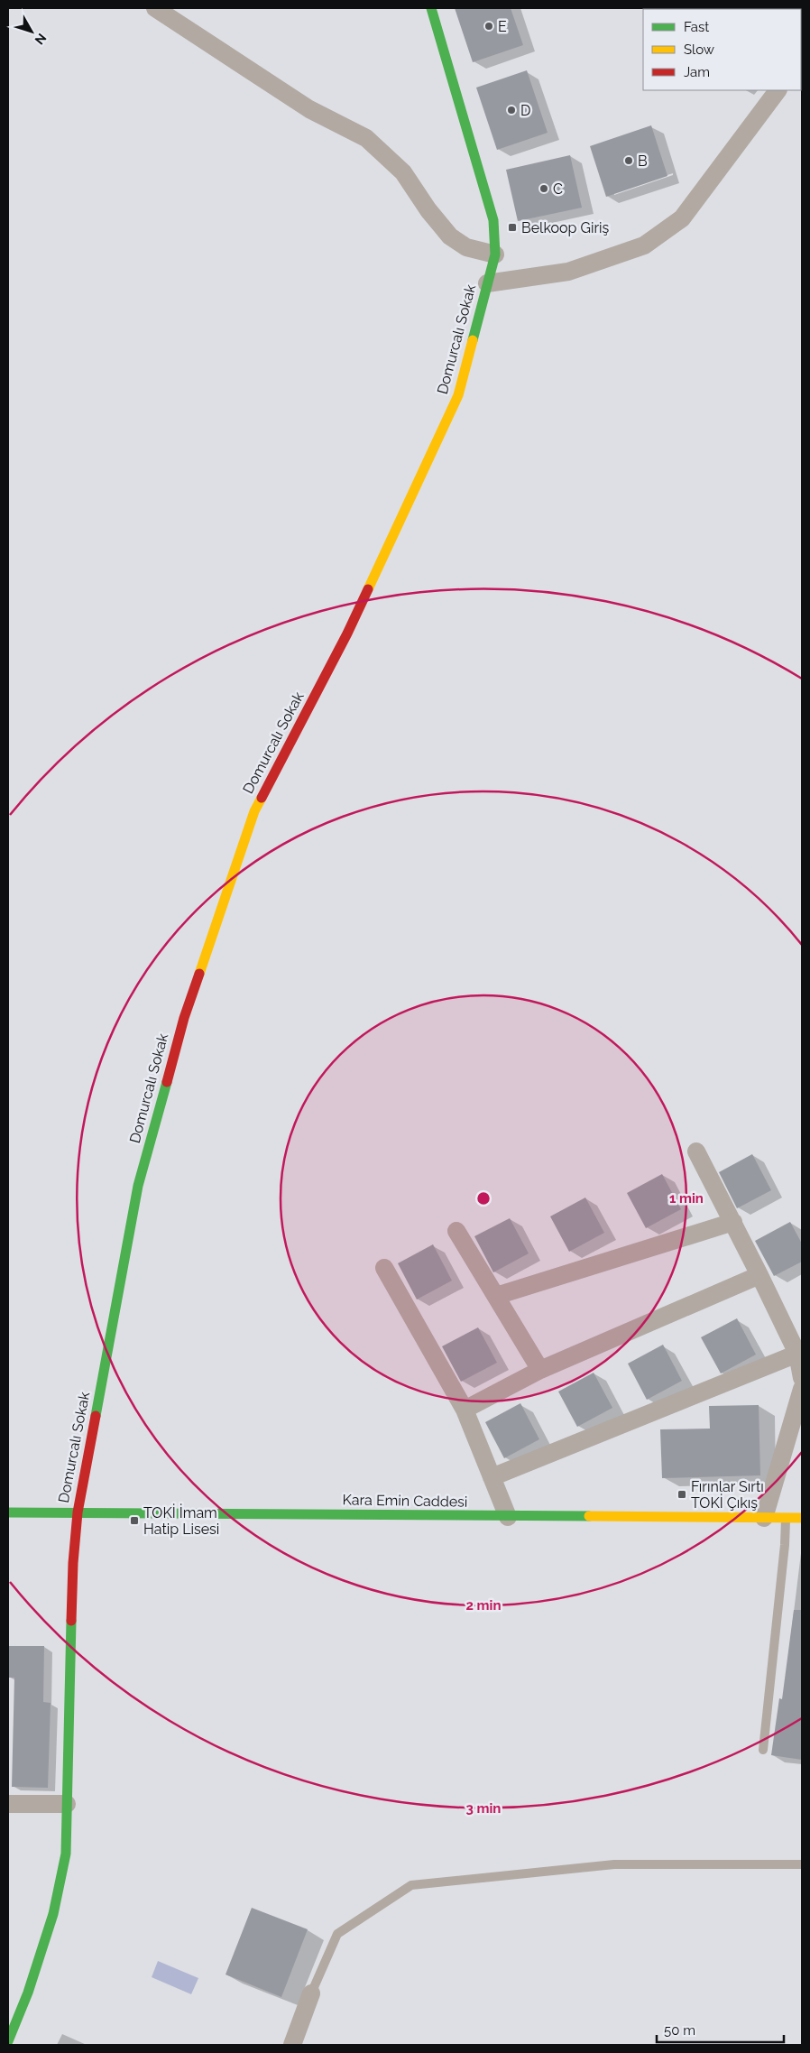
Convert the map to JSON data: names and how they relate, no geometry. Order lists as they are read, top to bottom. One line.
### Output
{"streets":{"street":["Domurcalı Sokak","Kara Emin Caddesi"]},"crossings":[["Domurcalı Sokak","Kara Emin Caddesi"]],"places":{"other":["E","D","B","C"],"transit":["Belkoop Giriş","Fırınlar Sırtı TOKİ Çıkış","TOKİ İmam Hatip Lisesi"]},"legend":["Fast","Slow","Jam"],"scale_bar":"50 m","north":"bottom right","rings":["1 min","2 min","3 min"]}
